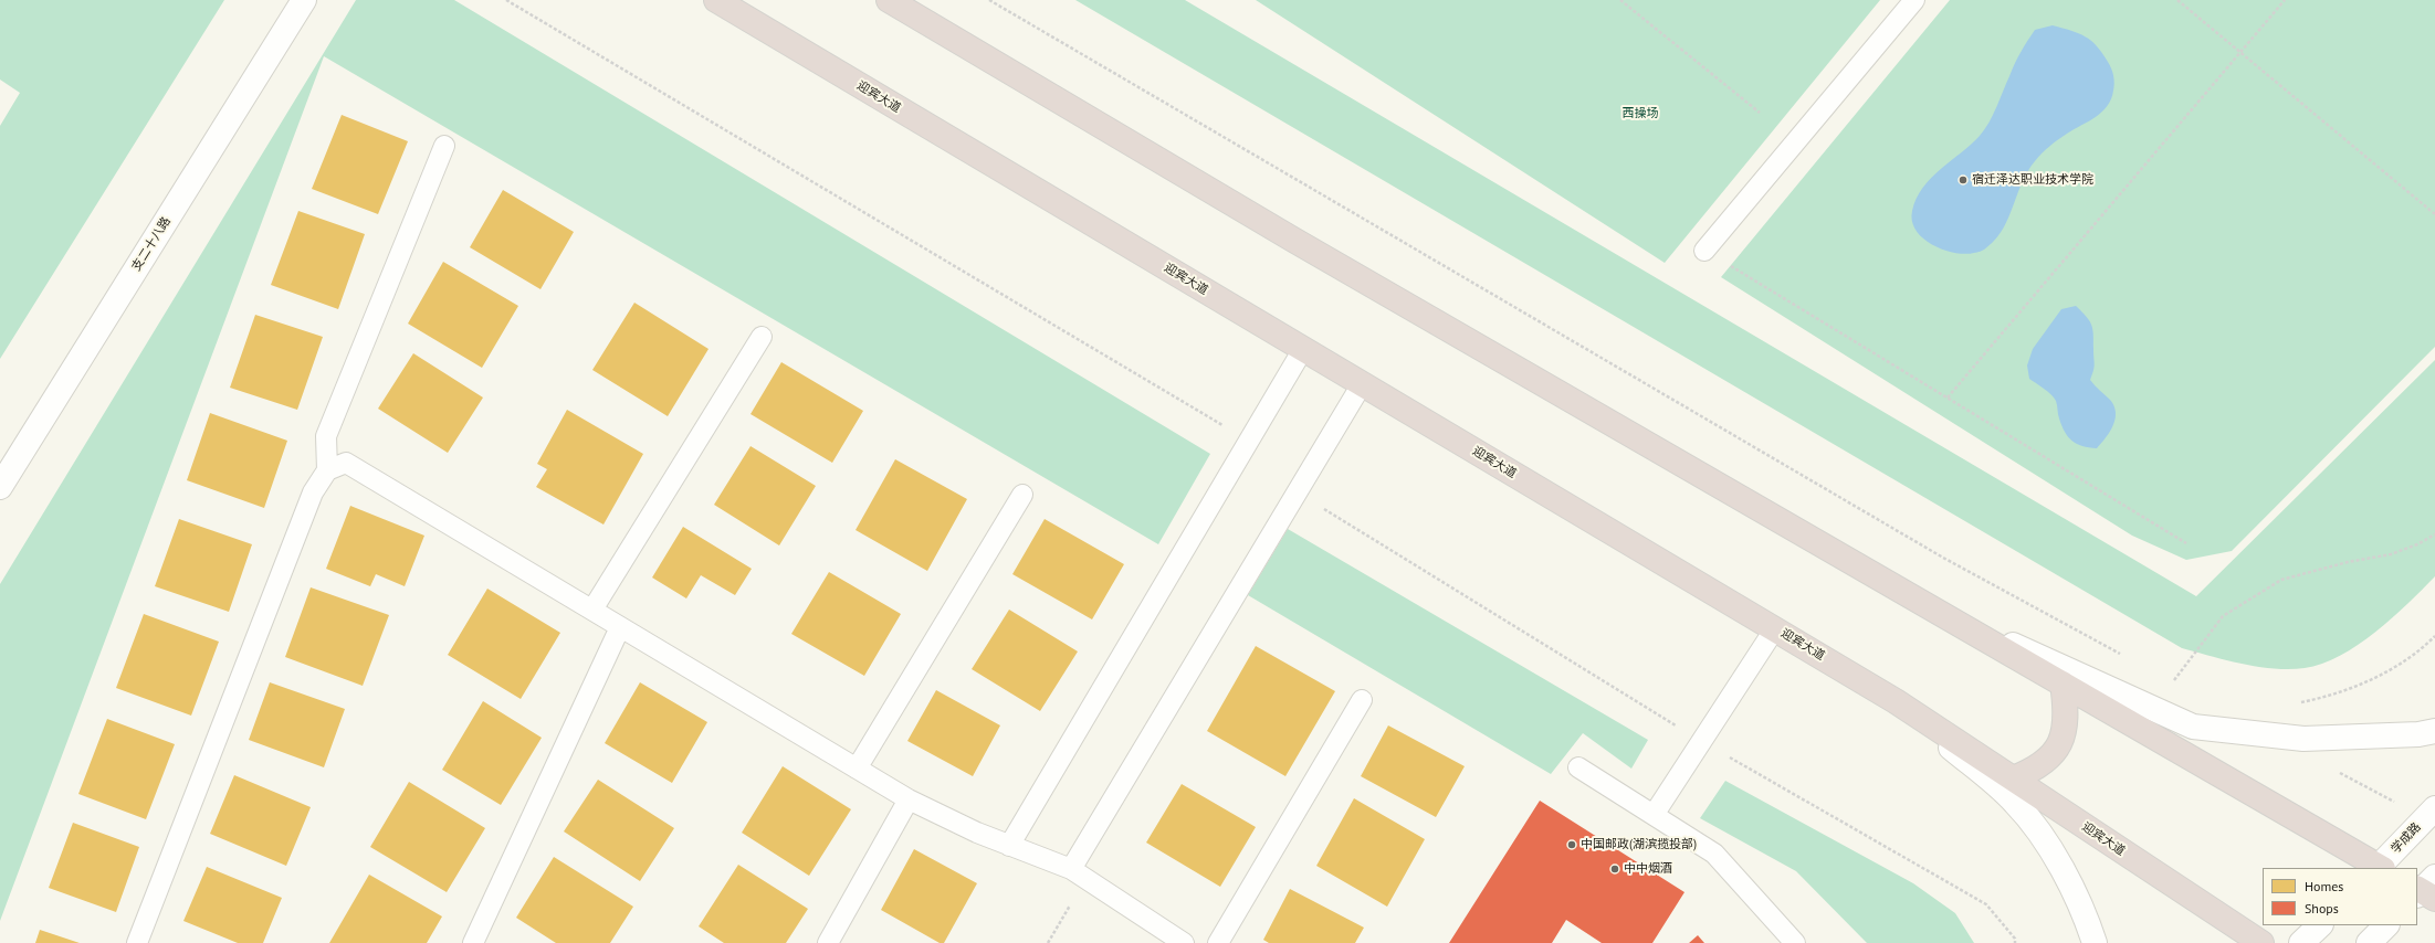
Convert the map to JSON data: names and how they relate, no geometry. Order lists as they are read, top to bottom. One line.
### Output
{"streets":{"highway":["迎宾大道"],"main road":["支二十八路","学成路"]},"parks":["西操场"],"places":["宿迁泽达职业技术学院","中国邮政(湖滨揽投部)","中中烟酒"],"legend":["Homes","Shops"]}
